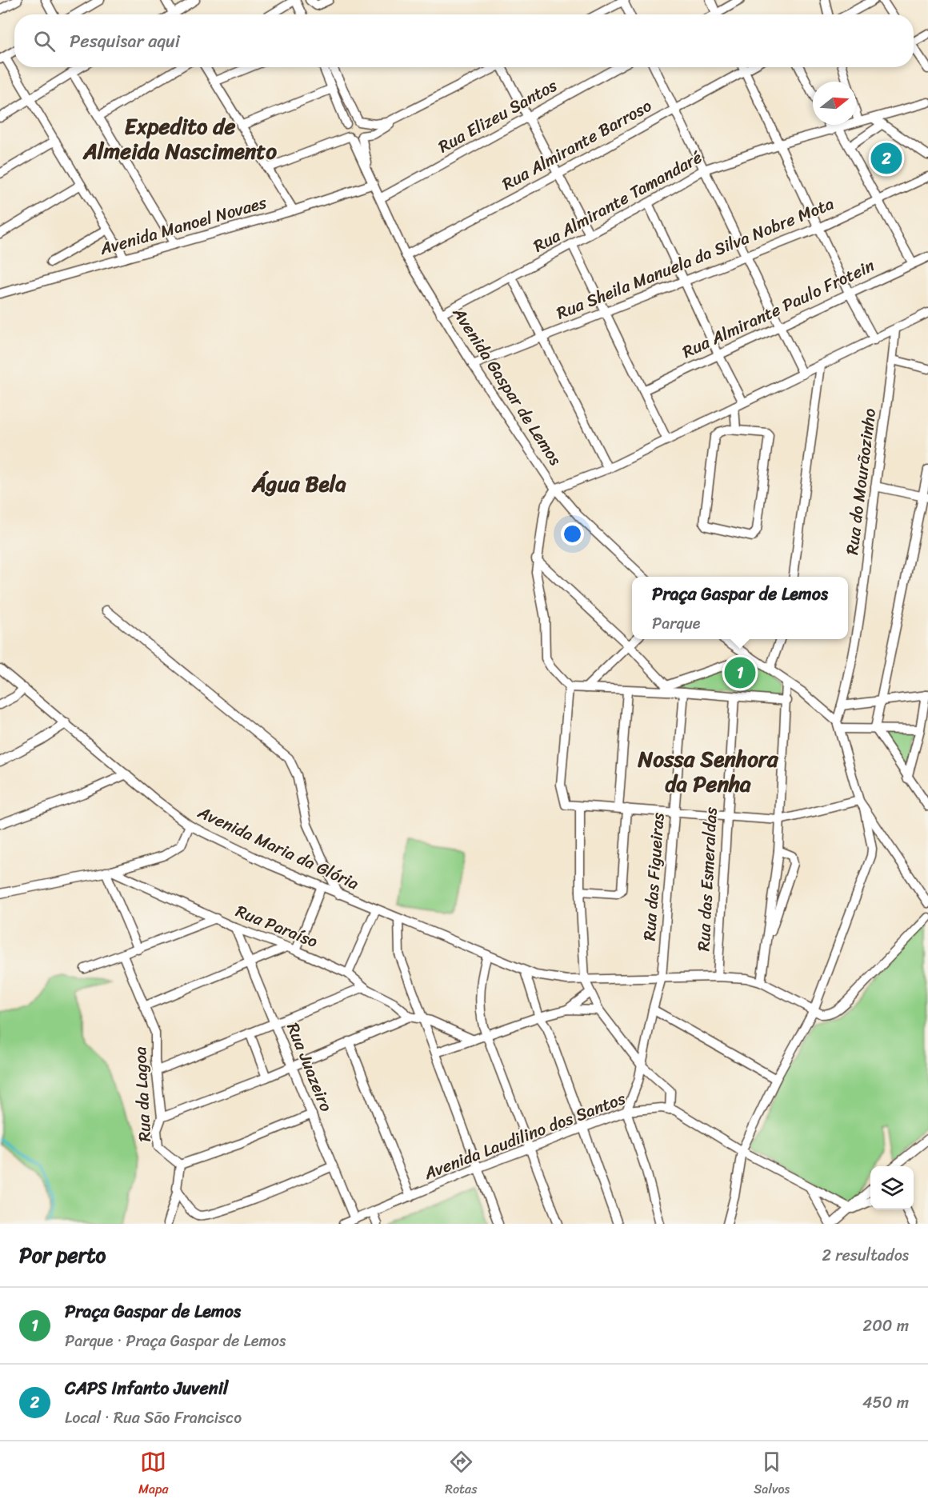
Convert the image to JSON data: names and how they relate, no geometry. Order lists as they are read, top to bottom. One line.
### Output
{"streets":{"street":["Rua Elizeu Santos","Rua Almirante Barroso","Rua Almirante Tamandaré","Avenida Manoel Novaes","Rua Sheila Manuela da Silva Nobre Mota","Rua Almirante Paulo Frotein","Avenida Gaspar de Lemos","Rua do Mourãozinho","Avenida Maria da Glória","Rua das Figueiras","Rua das Esmeraldas","Rua Paraíso","Rua Juazeiro","Rua da Lagoa","Avenida Laudilino dos Santos"]},"crossings":[["Rua Elizeu Santos","Avenida Gaspar de Lemos"],["Rua Almirante Barroso","Avenida Gaspar de Lemos"],["Rua Almirante Tamandaré","Avenida Gaspar de Lemos"],["Avenida Manoel Novaes","Avenida Gaspar de Lemos"],["Rua Sheila Manuela da Silva Nobre Mota","Avenida Gaspar de Lemos"],["Avenida Maria da Glória","Rua das Figueiras"],["Avenida Maria da Glória","Rua das Esmeraldas"],["Rua das Figueiras","Avenida Laudilino dos Santos"],["Rua Paraíso","Rua Juazeiro"],["Rua Juazeiro","Avenida Laudilino dos Santos"]],"districts":["Expedito de Almeida Nascimento","Água Bela","Nossa Senhora da Penha"],"north":"right","page":{"search":"Pesquisar aqui","pins":["2","1"],"popup":["Praça Gaspar de Lemos","Parque"],"heading":["Por perto","2 resultados"],"list":[{"mark":"1","name":"Praça Gaspar de Lemos","note":"Parque · Praça Gaspar de Lemos","value":"200 m"},{"mark":"2","name":"CAPS Infanto Juvenil","note":"Local · Rua São Francisco","value":"450 m"}],"nav":["Mapa","Rotas","Salvos"]}}
